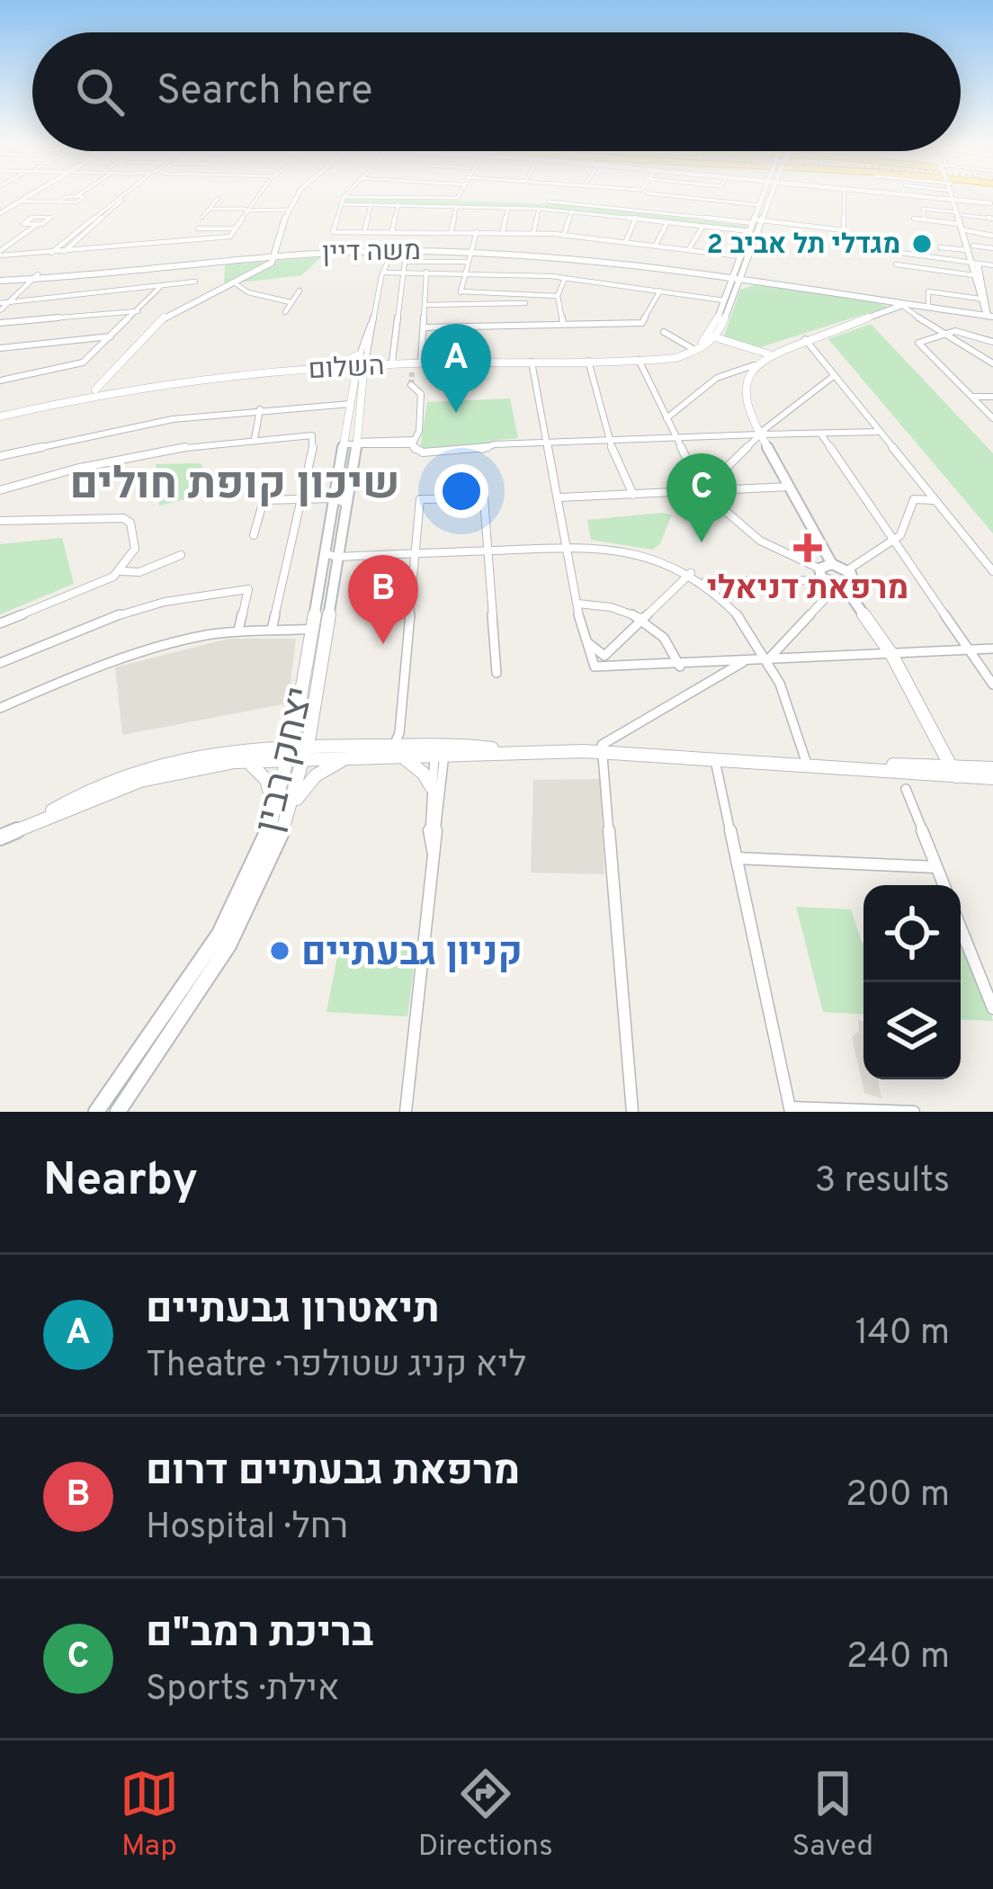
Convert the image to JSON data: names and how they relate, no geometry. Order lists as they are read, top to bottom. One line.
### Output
{"streets":{"street":["משה דיין","השלום","יצחק רבין"]},"crossings":[["השלום","יצחק רבין"]],"districts":["שיכון קופת חולים"],"places":{"other":["מגדלי תל אביב 2","קניון גבעתיים"],"health":["מרפאת דניאלי"]},"page":{"search":"Search here","pins":["A","C","B"],"heading":["Nearby","3 results"],"list":[{"mark":"A","name":"תיאטרון גבעתיים","note":"Theatre · ליא קניג שטולפר","value":"140 m"},{"mark":"B","name":"מרפאת גבעתיים דרום","note":"Hospital · רחל","value":"200 m"},{"mark":"C","name":"בריכת רמב\"ם","note":"Sports · אילת","value":"240 m"}],"nav":["Map","Directions","Saved"]}}
